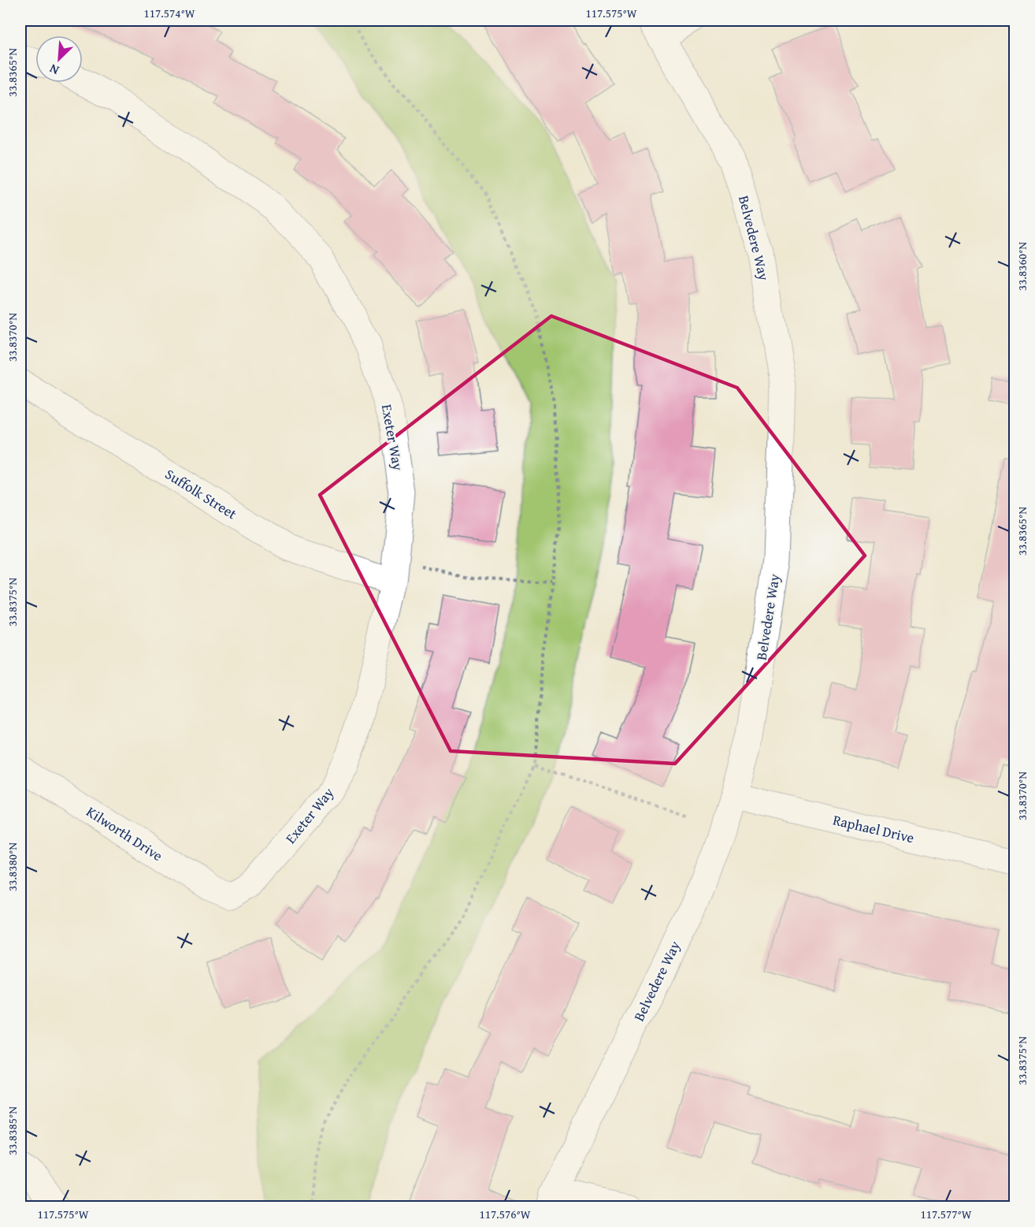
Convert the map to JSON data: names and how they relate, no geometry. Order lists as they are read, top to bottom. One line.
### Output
{"streets":{"street":["Belvedere Way","Exeter Way","Suffolk Street","Raphael Drive","Kilworth Drive"]},"crossings":[["Belvedere Way","Raphael Drive"],["Exeter Way","Suffolk Street"],["Exeter Way","Kilworth Drive"]],"north":"bottom left","coordinates":["117.574°W","117.575°W","33.8365°N","33.8360°N","33.8370°N","33.8375°N","33.8380°N","33.8385°N","117.576°W","117.577°W"]}
